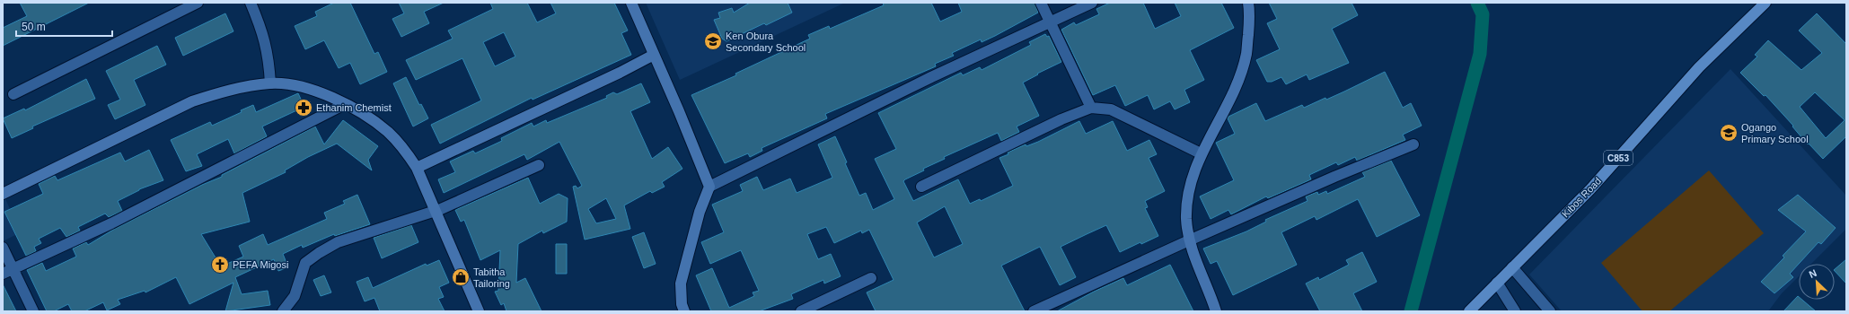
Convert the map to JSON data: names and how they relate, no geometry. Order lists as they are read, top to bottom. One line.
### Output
{"streets":{"main road":["C853","Kibos Road"]},"places":{"school or university":["Ken Obura Secondary School","Ogango Primary School"],"pharmacy":["Ethanim Chemist"],"church":["PEFA Migosi"],"shop":["Tabitha Tailoring"]},"scale_bar":"50 m","north":"top left"}
